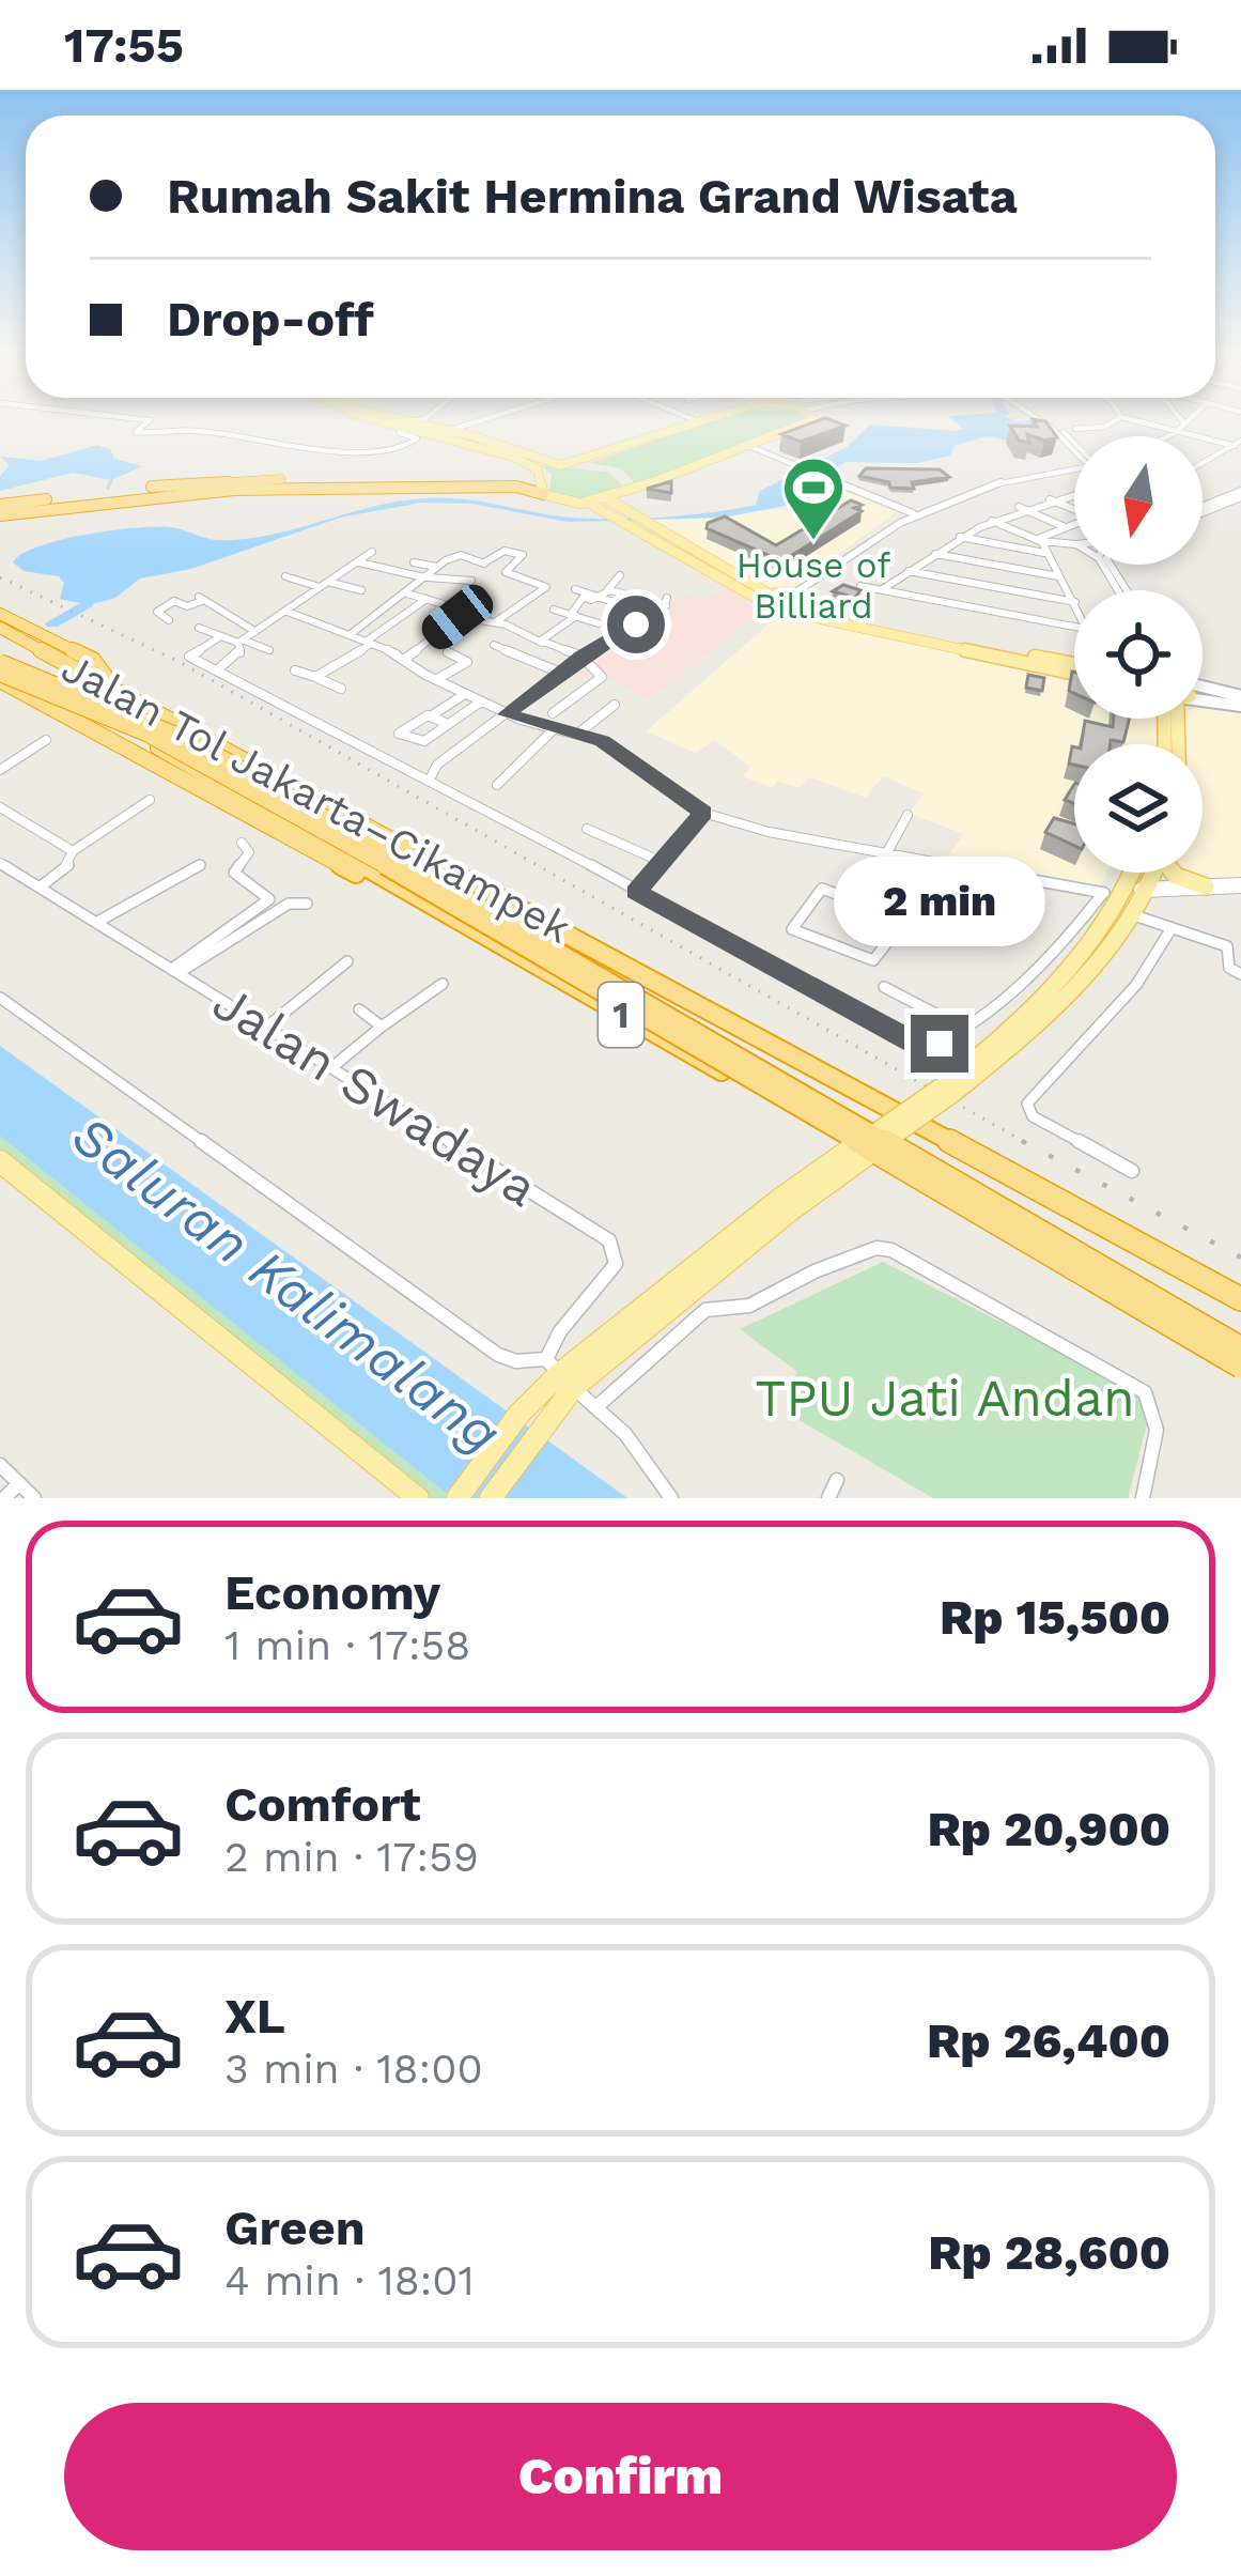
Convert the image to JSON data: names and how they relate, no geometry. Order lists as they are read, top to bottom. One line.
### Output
{"streets":{"highway":["Jalan Tol Jakarta–Cikampek","1"],"street":["Jalan Swadaya"]},"crossings":[["Jalan Tol Jakarta–Cikampek","1"]],"water":["Saluran Kalimalang"],"parks":["TPU Jati Andan"],"places":{"sports":["House of Billiard"]},"north":"bottom","page":{"status":"17:55","banner":["Rumah Sakit Hermina Grand Wisata","Drop-off"],"bubble":"2 min","list":[{"name":"Economy","note":"1 min · 17:58","value":"Rp 15,500"},{"name":"Comfort","note":"2 min · 17:59","value":"Rp 20,900"},{"name":"XL","note":"3 min · 18:00","value":"Rp 26,400"},{"name":"Green","note":"4 min · 18:01","value":"Rp 28,600"}],"buttons":"Confirm"}}
